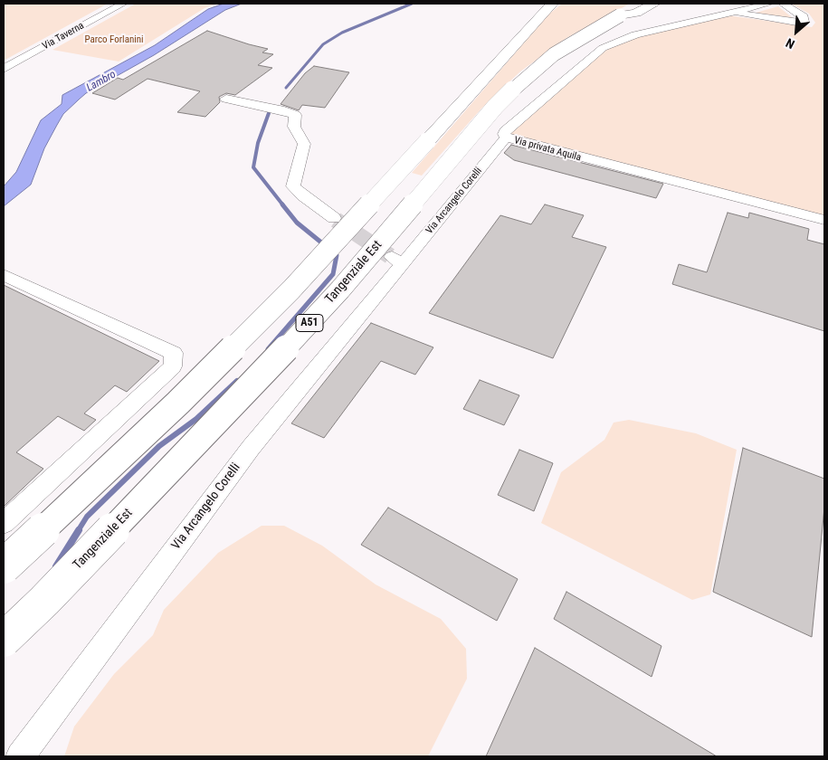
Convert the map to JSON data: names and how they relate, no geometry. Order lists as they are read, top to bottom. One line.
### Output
{"streets":{"highway":["Tangenziale Est","A51"],"street":["Via Taverna","Via privata Aquila","Via Arcangelo Corelli"]},"crossings":[["Via privata Aquila","Via Arcangelo Corelli"]],"water":["Lambro"],"parks":["Parco Forlanini"],"north":"bottom left"}
